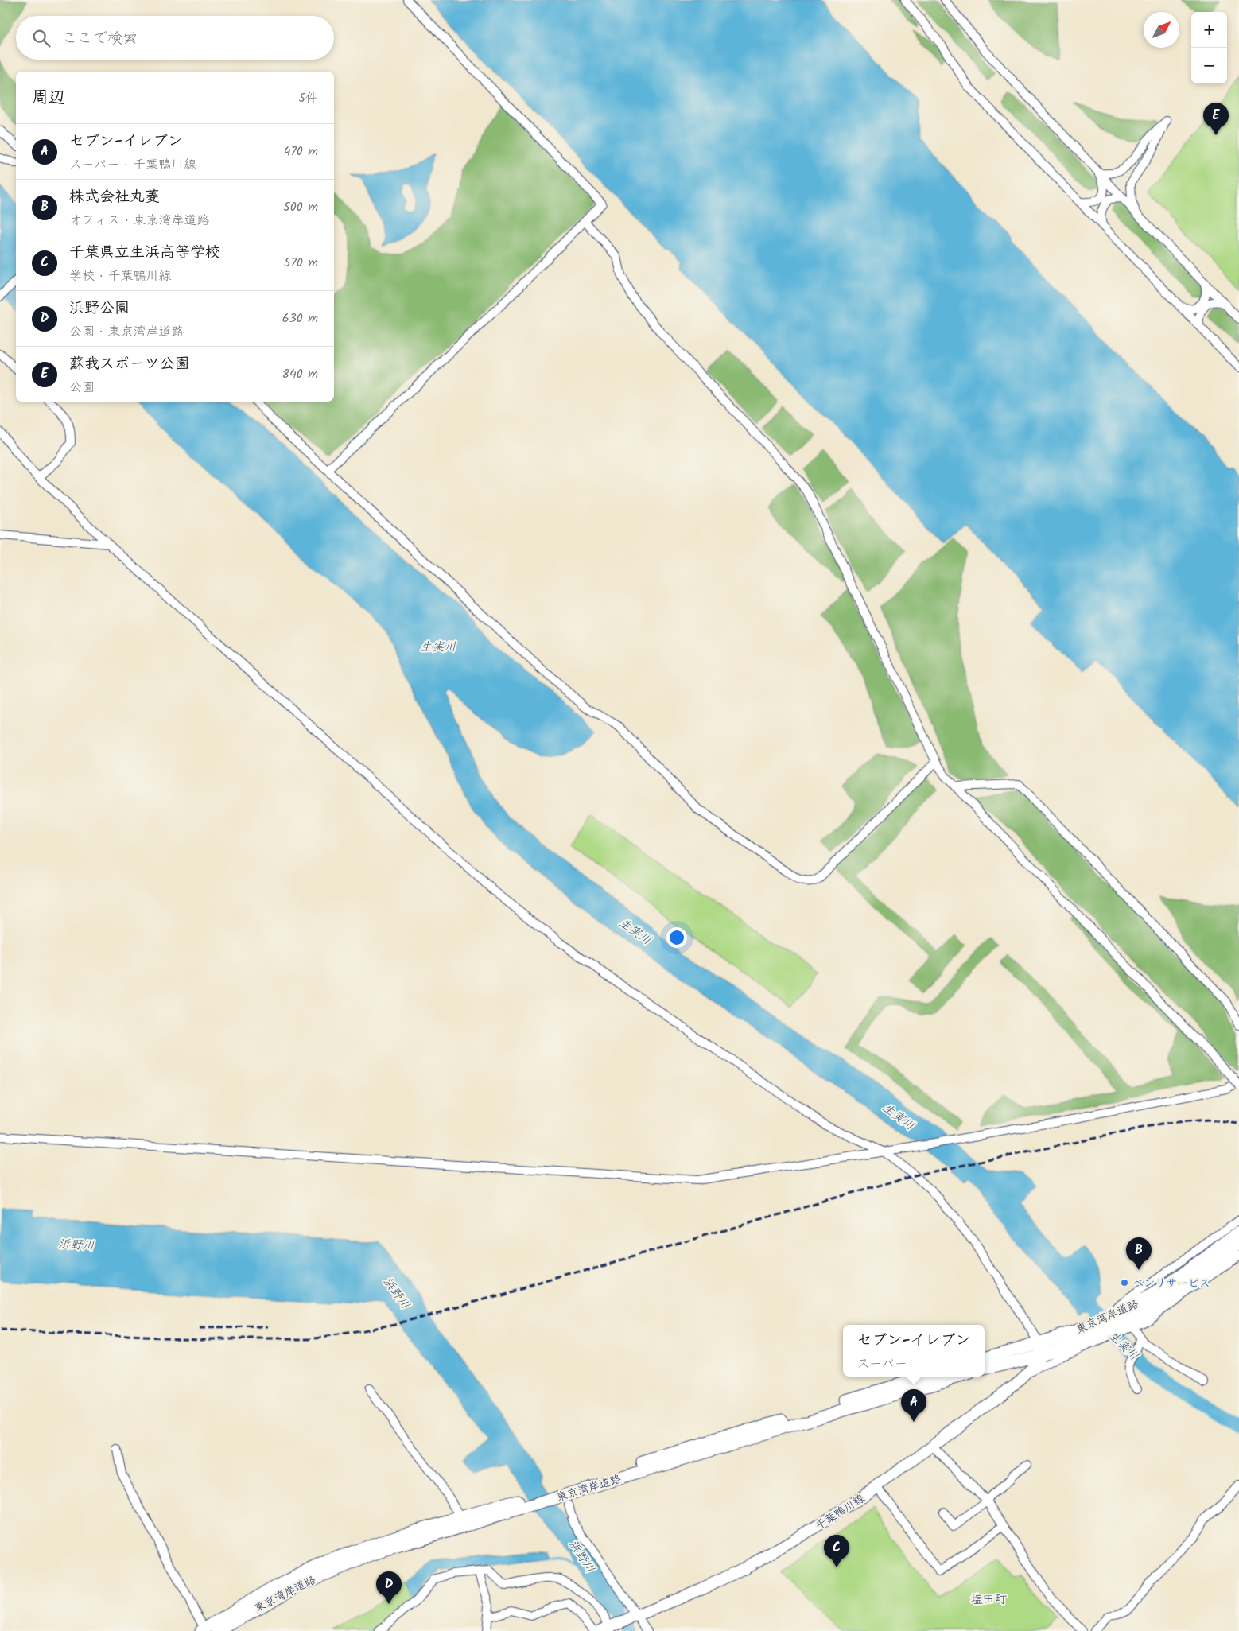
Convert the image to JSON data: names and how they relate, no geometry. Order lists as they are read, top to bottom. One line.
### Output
{"streets":{"highway":["東京湾岸道路"],"main road":["千葉鴨川線"]},"crossings":[["東京湾岸道路","千葉鴨川線"]],"districts":["塩田町"],"water":["生実川","浜野川"],"places":["ベンリサービス"],"north":"top right","page":{"map_buttons":["+","−"],"search":"ここで検索","heading":["周辺","5件"],"pins":["E","B","A","C","D"],"list":[{"mark":"A","name":"セブン-イレブン","note":"スーパー · 千葉鴨川線","value":"470 m"},{"mark":"B","name":"株式会社丸菱","note":"オフィス · 東京湾岸道路","value":"500 m"},{"mark":"C","name":"千葉県立生浜高等学校","note":"学校 · 千葉鴨川線","value":"570 m"},{"mark":"D","name":"浜野公園","note":"公園 · 東京湾岸道路","value":"630 m"},{"mark":"E","name":"蘇我スポーツ公園","note":"公園","value":"840 m"}],"popup":["セブン-イレブン","スーパー"]}}
